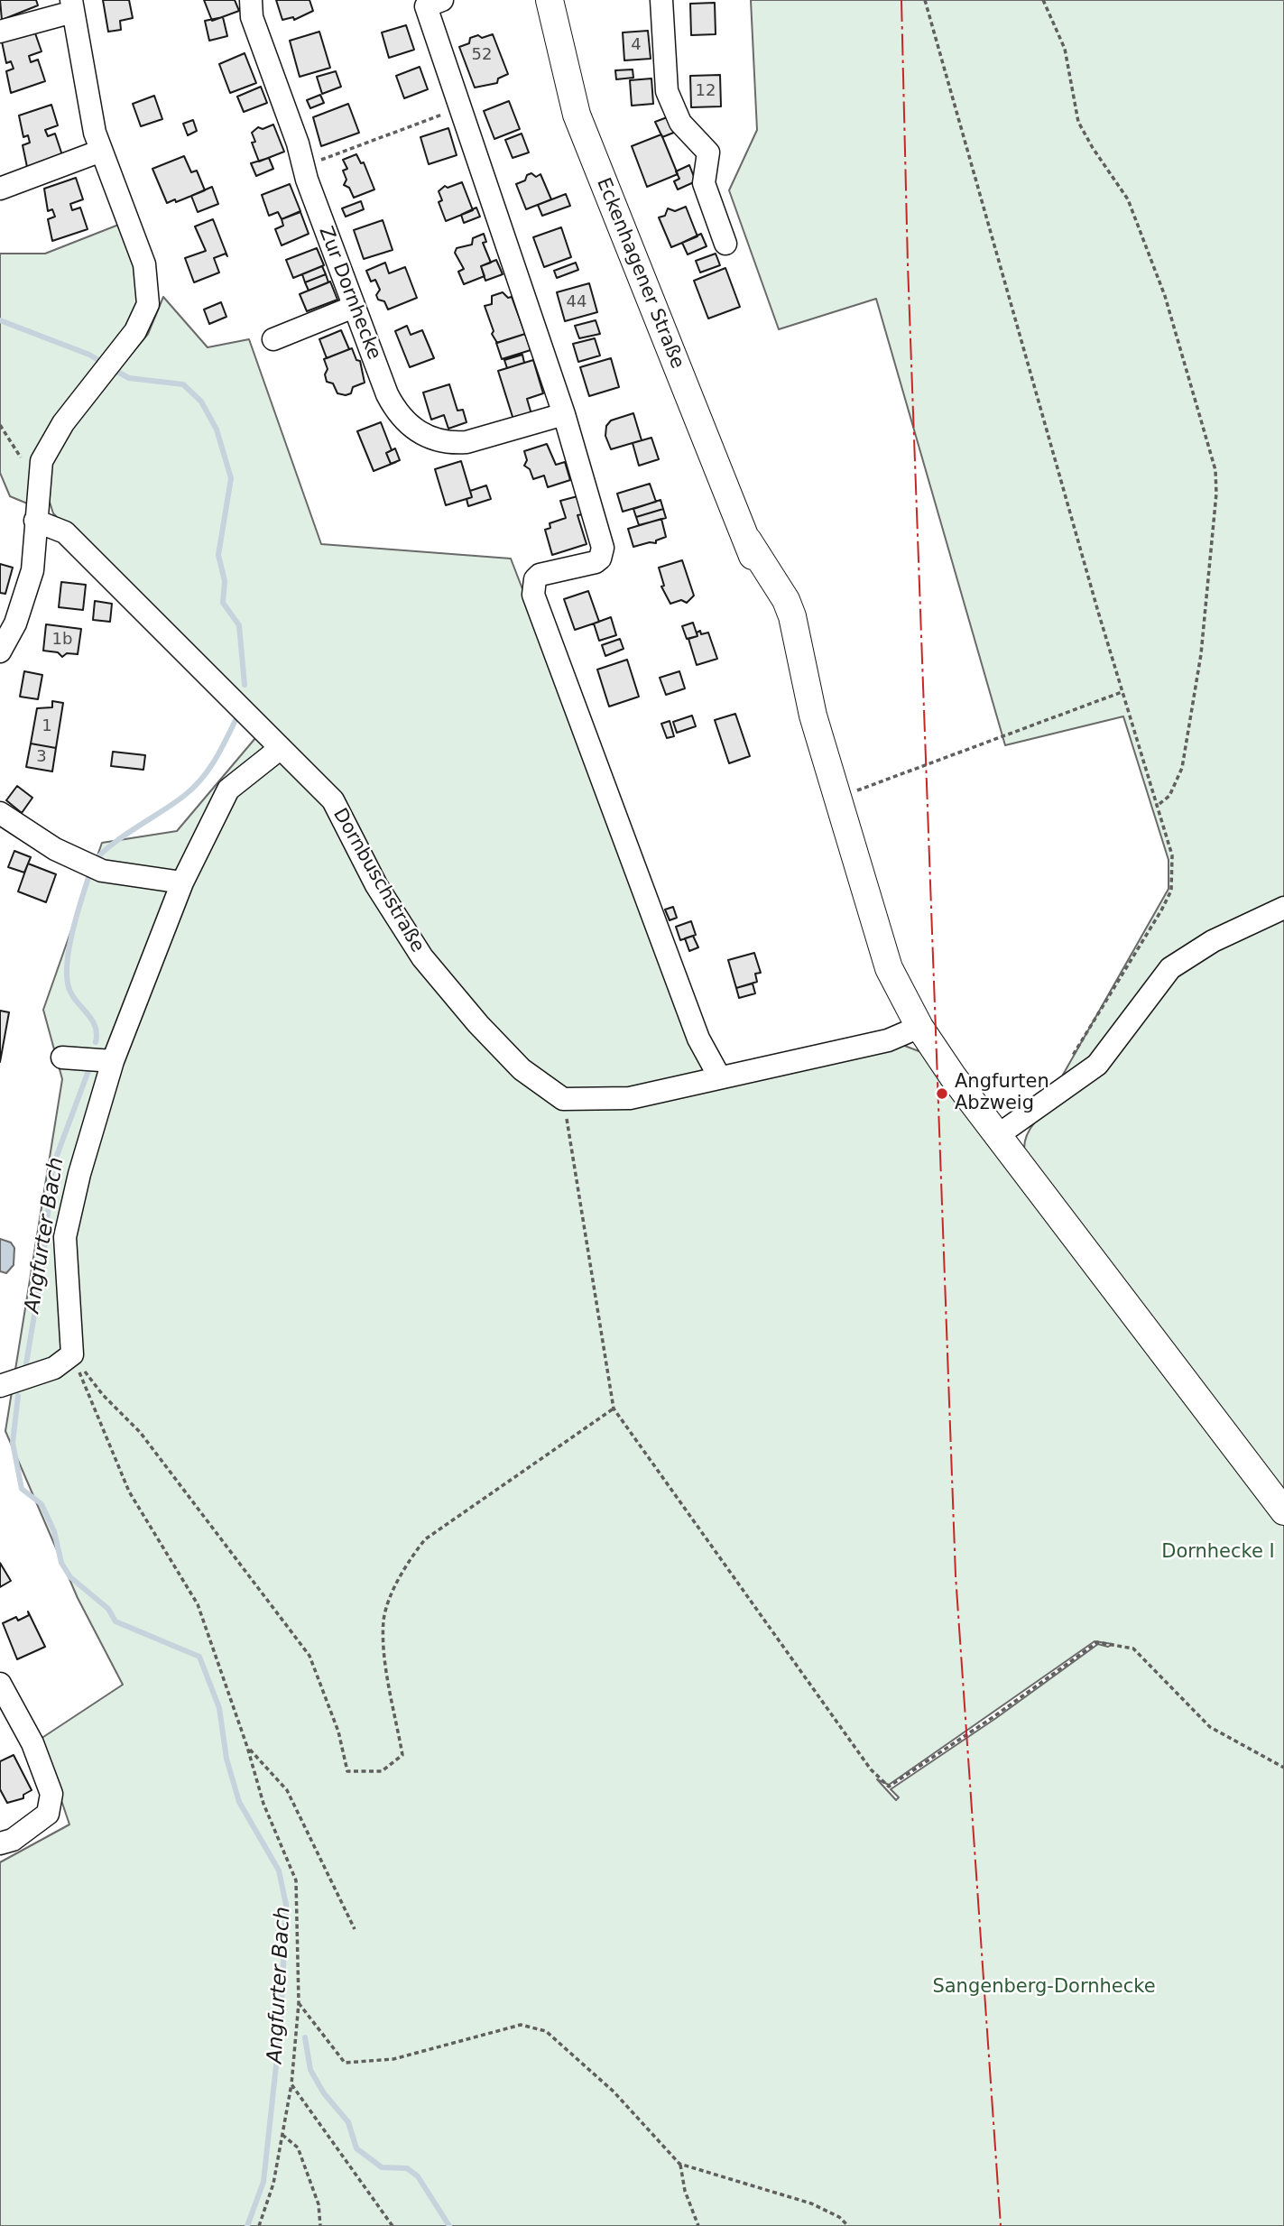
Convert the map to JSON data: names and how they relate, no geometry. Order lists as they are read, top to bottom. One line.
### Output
{"streets":{"main road":["Eckenhagener Straße"],"street":["Zur Dornhecke","Dornbuschstraße"]},"water":["Angfurter Bach"],"parks":["Dornhecke I","Sangenberg-Dornhecke"],"places":["Angfurten Abzweig"],"house_numbers":["4","52","12","44","1b","1","3"]}
